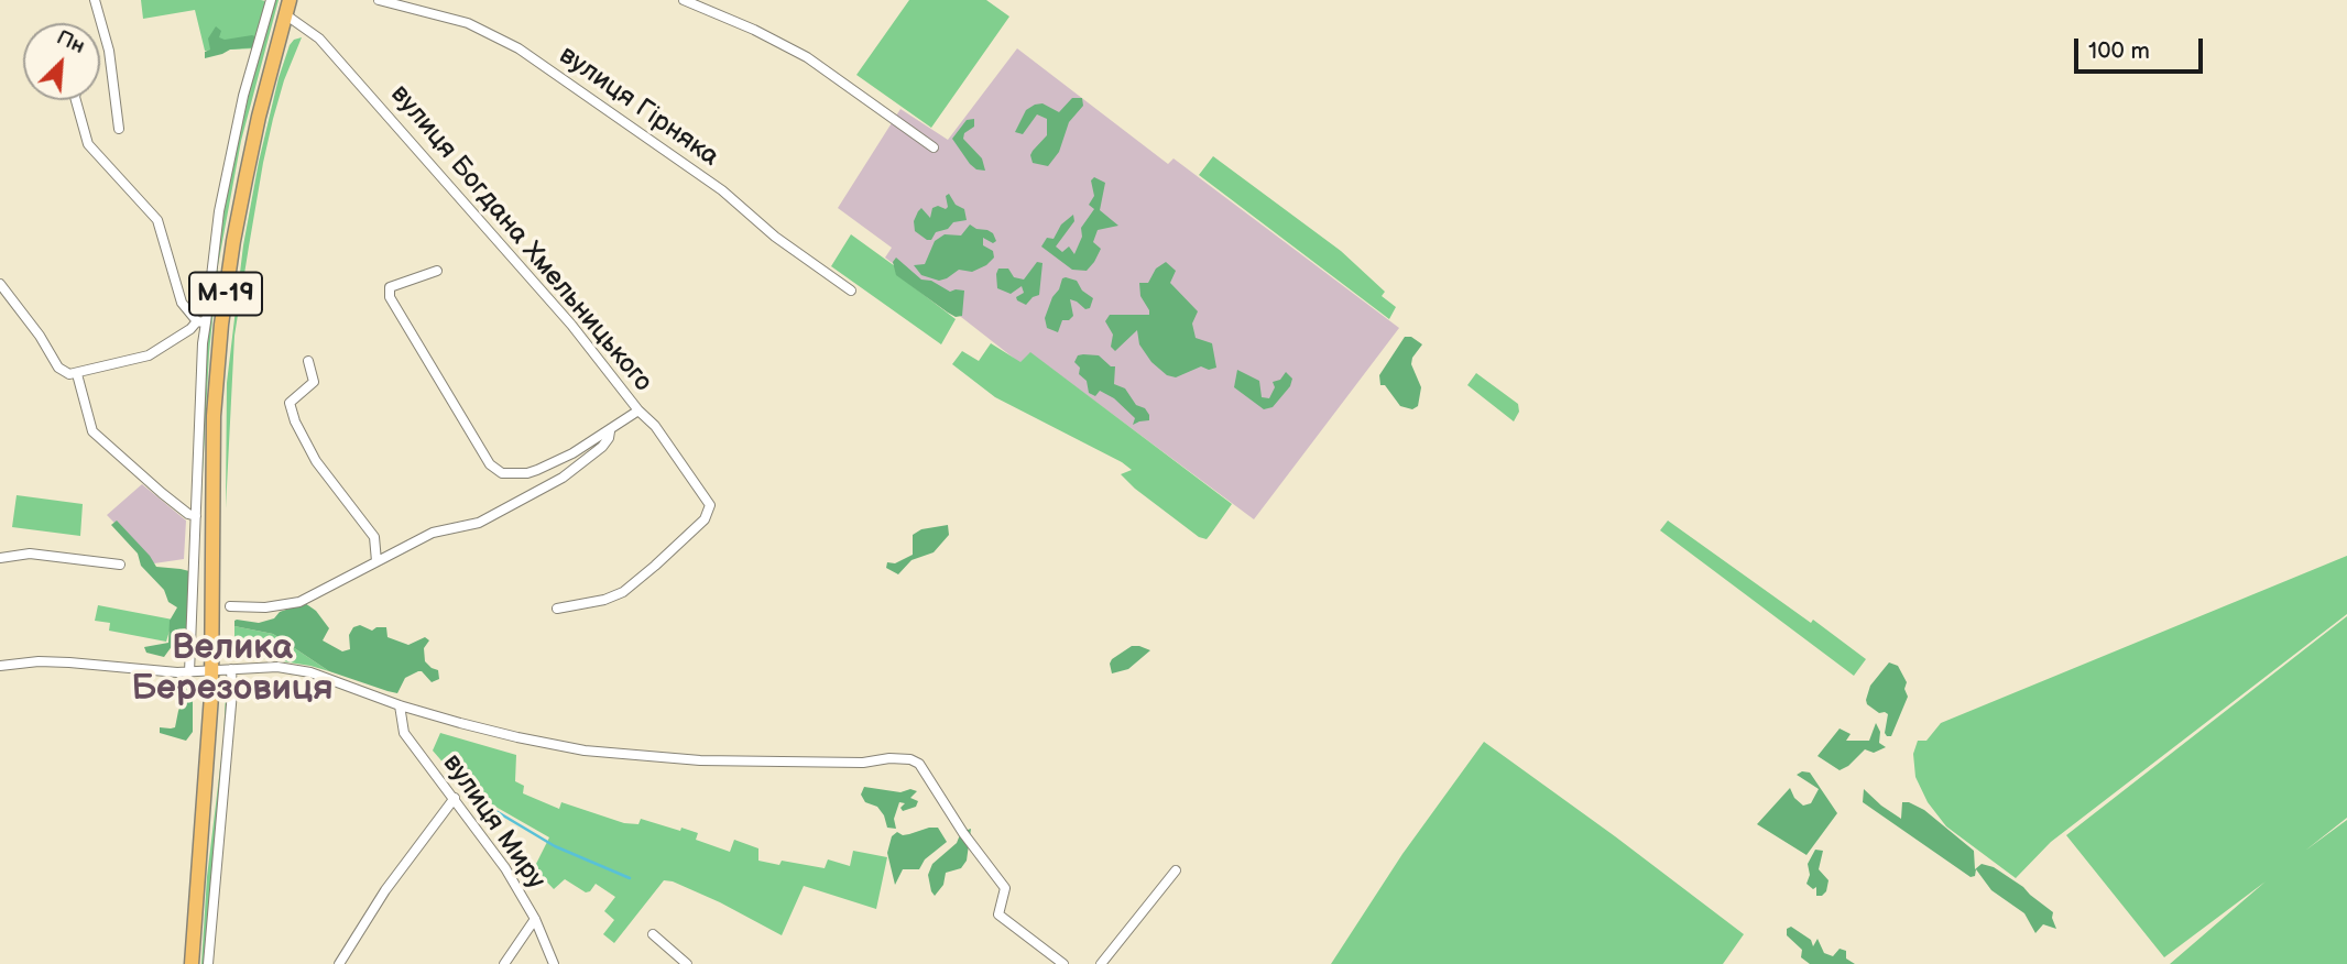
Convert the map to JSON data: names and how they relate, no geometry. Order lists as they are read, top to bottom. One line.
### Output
{"streets":{"highway":["М-19"],"street":["вулиця Гірняка","вулиця Богдана Хмельницького","вулиця Миру"]},"crossings":[["вулиця Богдана Хмельницького","М-19"]],"districts":["Велика Березовиця"],"scale_bar":"100 m","north":"top right"}
